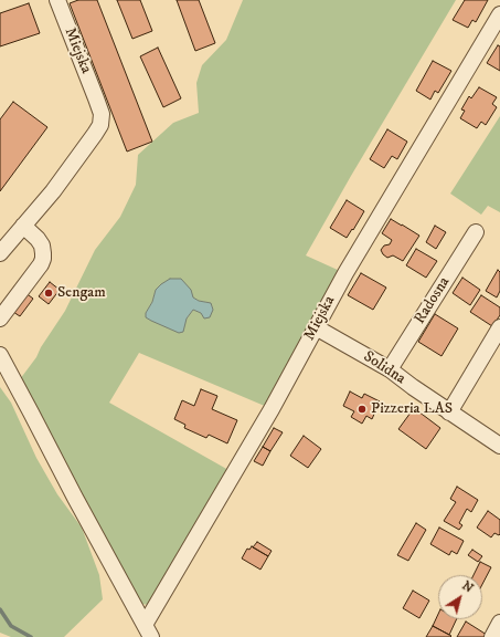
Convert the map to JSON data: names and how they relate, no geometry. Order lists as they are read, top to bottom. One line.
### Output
{"streets":{"street":["Miejska","Radosna","Solidna"]},"crossings":[["Miejska","Solidna"],["Radosna","Solidna"]],"places":["Sengam","Pizzeria LAS"],"north":"top right"}
